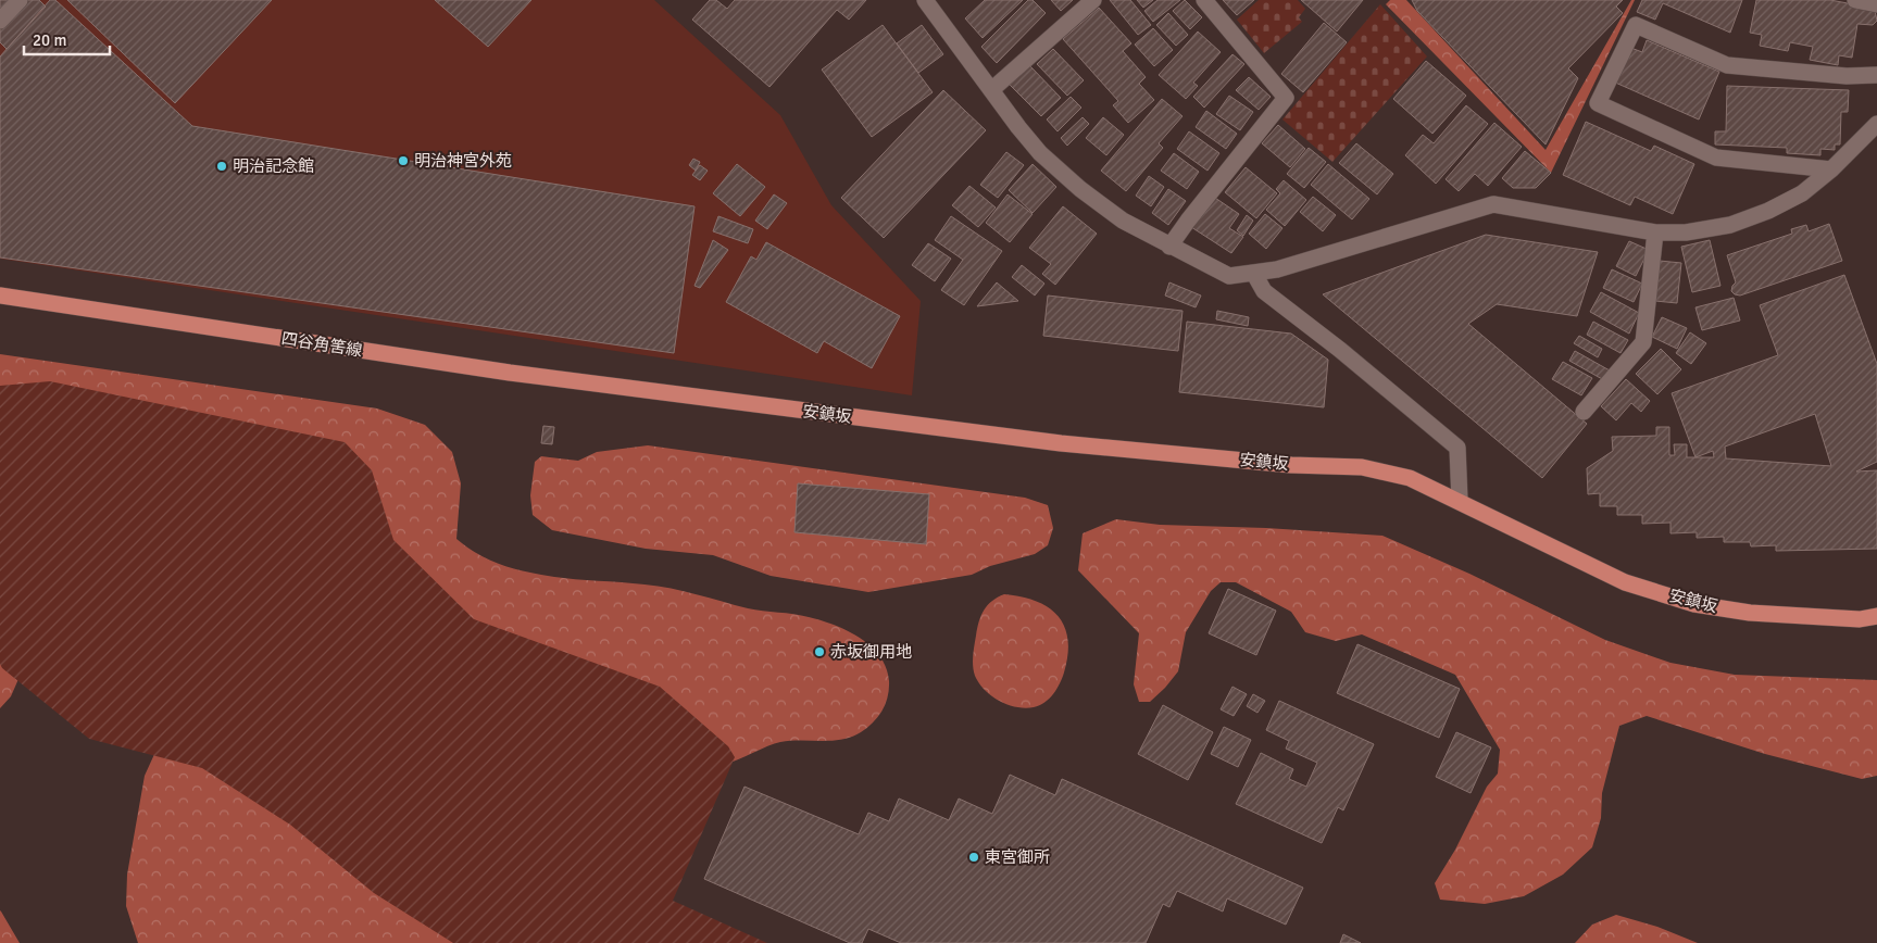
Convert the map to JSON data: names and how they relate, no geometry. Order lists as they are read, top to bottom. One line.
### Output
{"streets":{"main road":["四谷角筈線","安鎮坂"]},"crossings":[["四谷角筈線","安鎮坂"]],"places":["明治神宮外苑","明治記念館","赤坂御用地","東宮御所"],"scale_bar":"20 m"}
